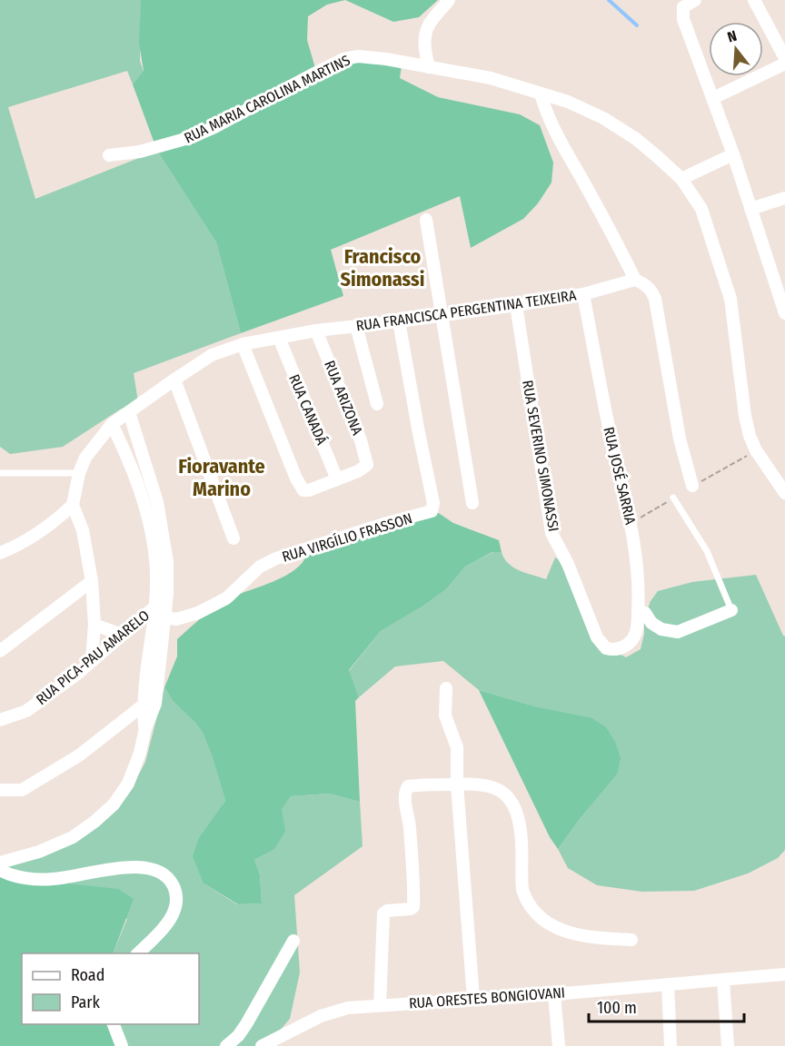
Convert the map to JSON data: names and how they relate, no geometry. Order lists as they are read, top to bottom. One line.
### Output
{"streets":{"street":["RUA MARIA CAROLINA MARTINS","RUA FRANCISCA PERGENTINA TEIXEIRA","RUA ARIZONA","RUA CANADÁ","RUA SEVERINO SIMONASSI","RUA JOSÉ SARRIA","RUA VIRGÍLIO FRASSON","RUA PICA-PAU AMARELO","RUA ORESTES BONGIOVANI"]},"crossings":[["RUA FRANCISCA PERGENTINA TEIXEIRA","RUA ARIZONA"],["RUA FRANCISCA PERGENTINA TEIXEIRA","RUA CANADÁ"],["RUA FRANCISCA PERGENTINA TEIXEIRA","RUA SEVERINO SIMONASSI"],["RUA FRANCISCA PERGENTINA TEIXEIRA","RUA JOSÉ SARRIA"],["RUA FRANCISCA PERGENTINA TEIXEIRA","RUA VIRGÍLIO FRASSON"],["RUA ARIZONA","RUA CANADÁ"],["RUA SEVERINO SIMONASSI","RUA JOSÉ SARRIA"],["RUA VIRGÍLIO FRASSON","RUA PICA-PAU AMARELO"]],"districts":["Francisco Simonassi","Fioravante Marino"],"legend":["Road","Park"],"scale_bar":"100 m","north":"top"}
